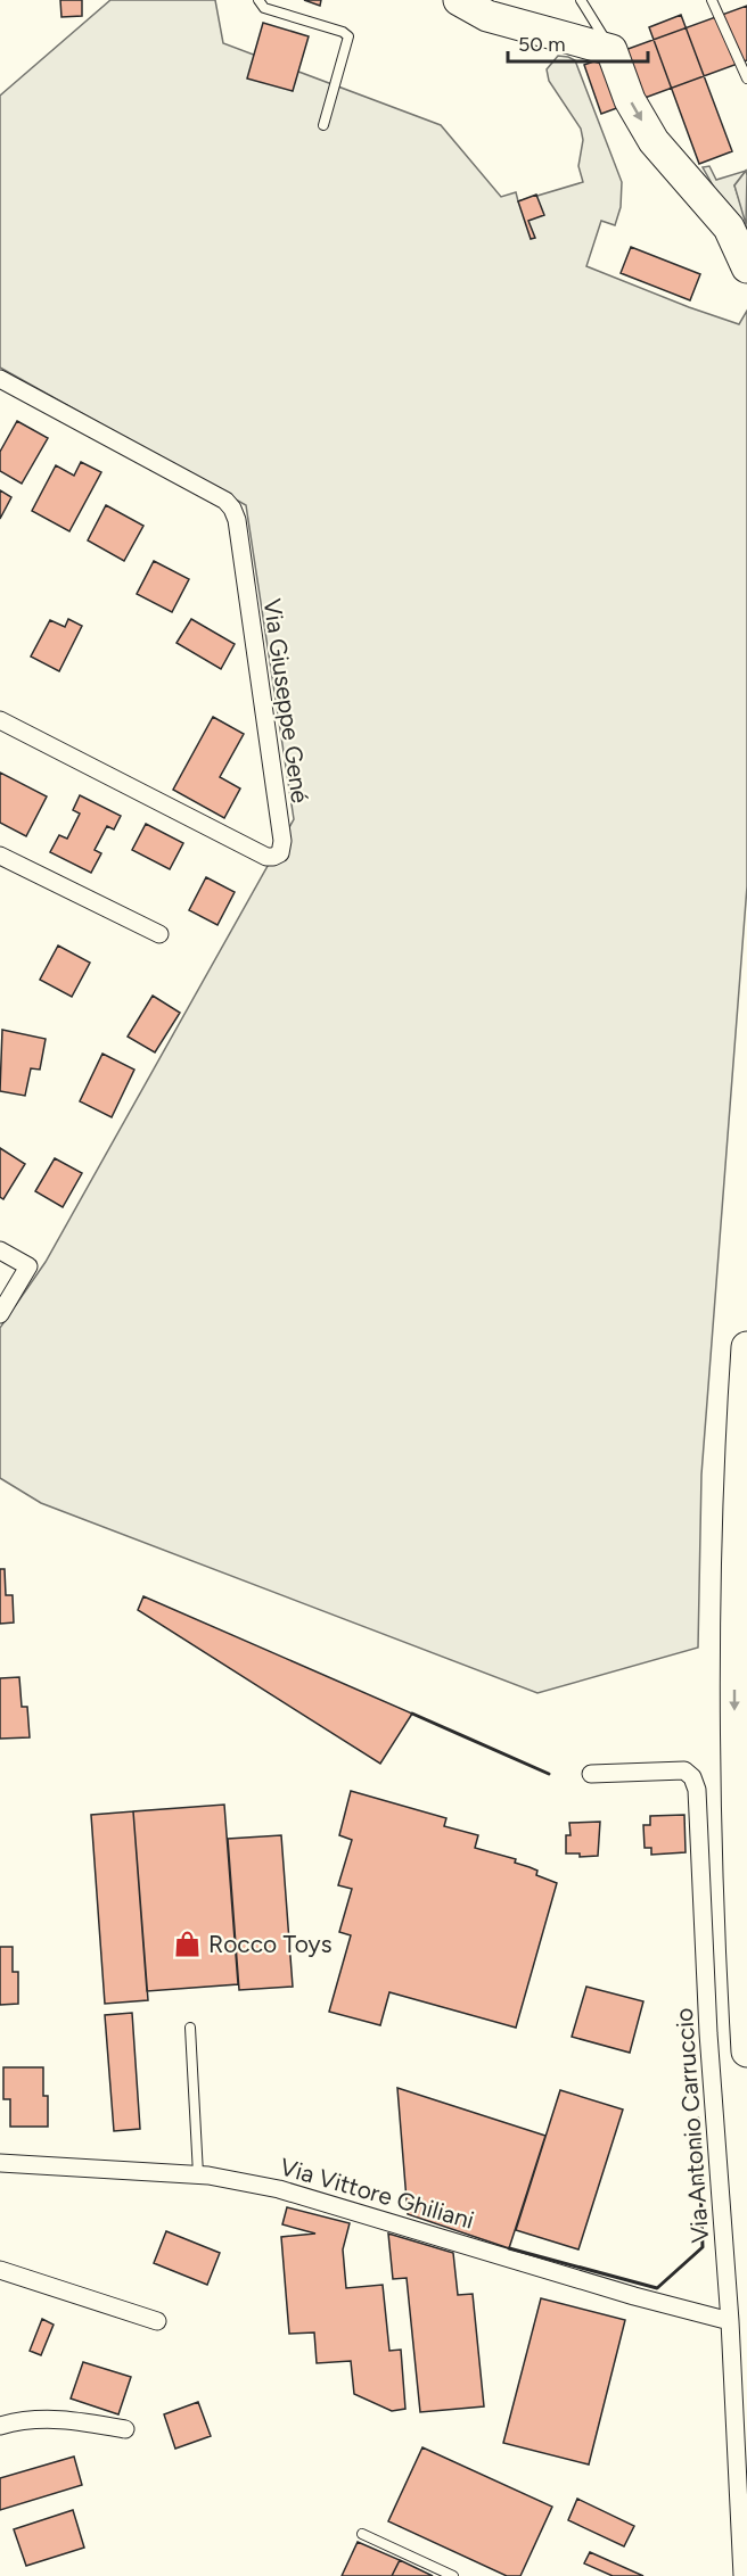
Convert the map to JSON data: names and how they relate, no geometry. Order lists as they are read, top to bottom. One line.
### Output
{"streets":{"street":["Via Giuseppe Gené","Via Antonio Carruccio","Via Vittore Ghiliani"]},"crossings":[["Via Antonio Carruccio","Via Vittore Ghiliani"]],"places":{"shop":["Rocco Toys"]},"scale_bar":"50 m"}
